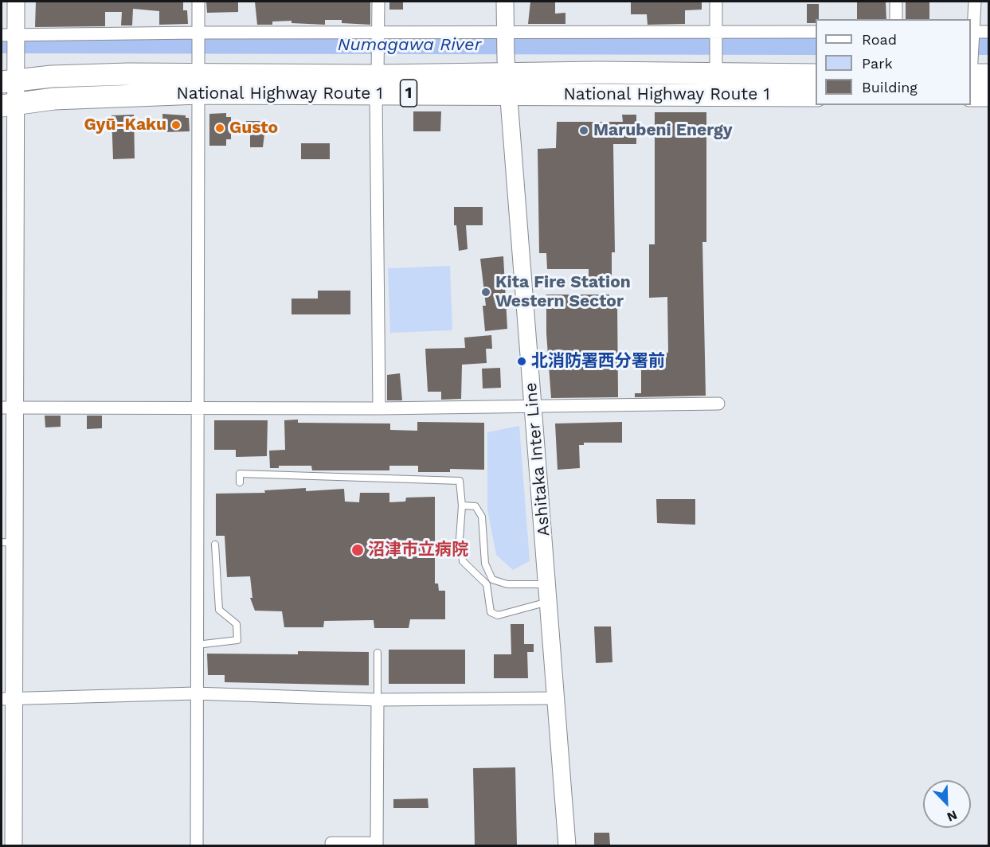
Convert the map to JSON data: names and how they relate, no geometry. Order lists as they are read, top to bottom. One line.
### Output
{"streets":{"highway":["1","National Highway Route 1"],"street":["Ashitaka Inter Line"]},"crossings":[["National Highway Route 1","Ashitaka Inter Line"]],"water":["Numagawa River"],"places":["Gyū-Kaku","Gusto","Marubeni Energy","Kita Fire Station Western Sector","北消防署西分署前","沼津市立病院"],"legend":["Road","Park","Building"],"north":"bottom right"}
